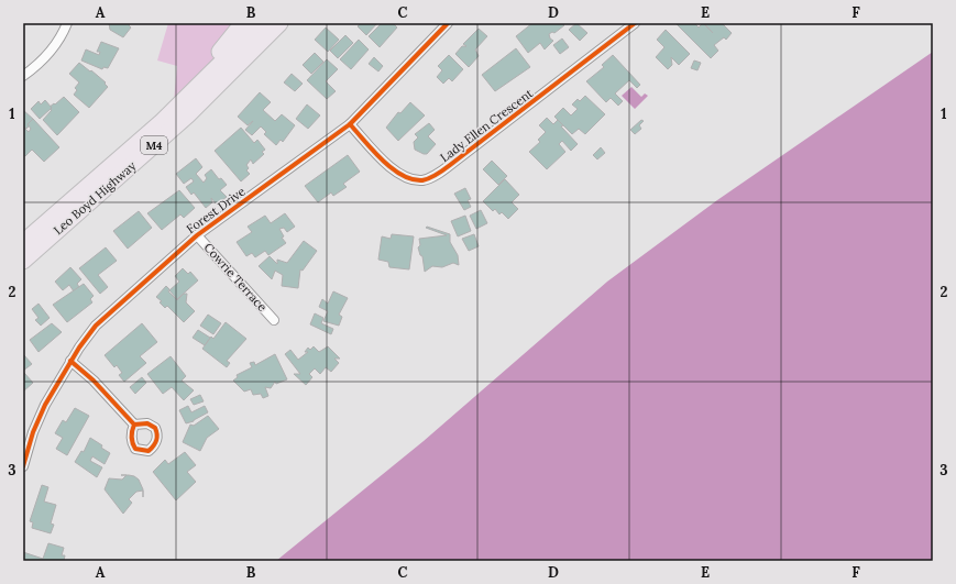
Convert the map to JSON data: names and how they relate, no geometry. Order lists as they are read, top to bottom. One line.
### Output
{"streets":{"highway":["M4","Leo Boyd Highway"],"street":["Lady Ellen Crescent","Forest Drive","Cowrie Terrace"]},"crossings":[["Lady Ellen Crescent","Forest Drive"],["Forest Drive","Cowrie Terrace"]],"grid":{"columns":["A","B","C","D","E","F"],"rows":["1","2","3"]}}
